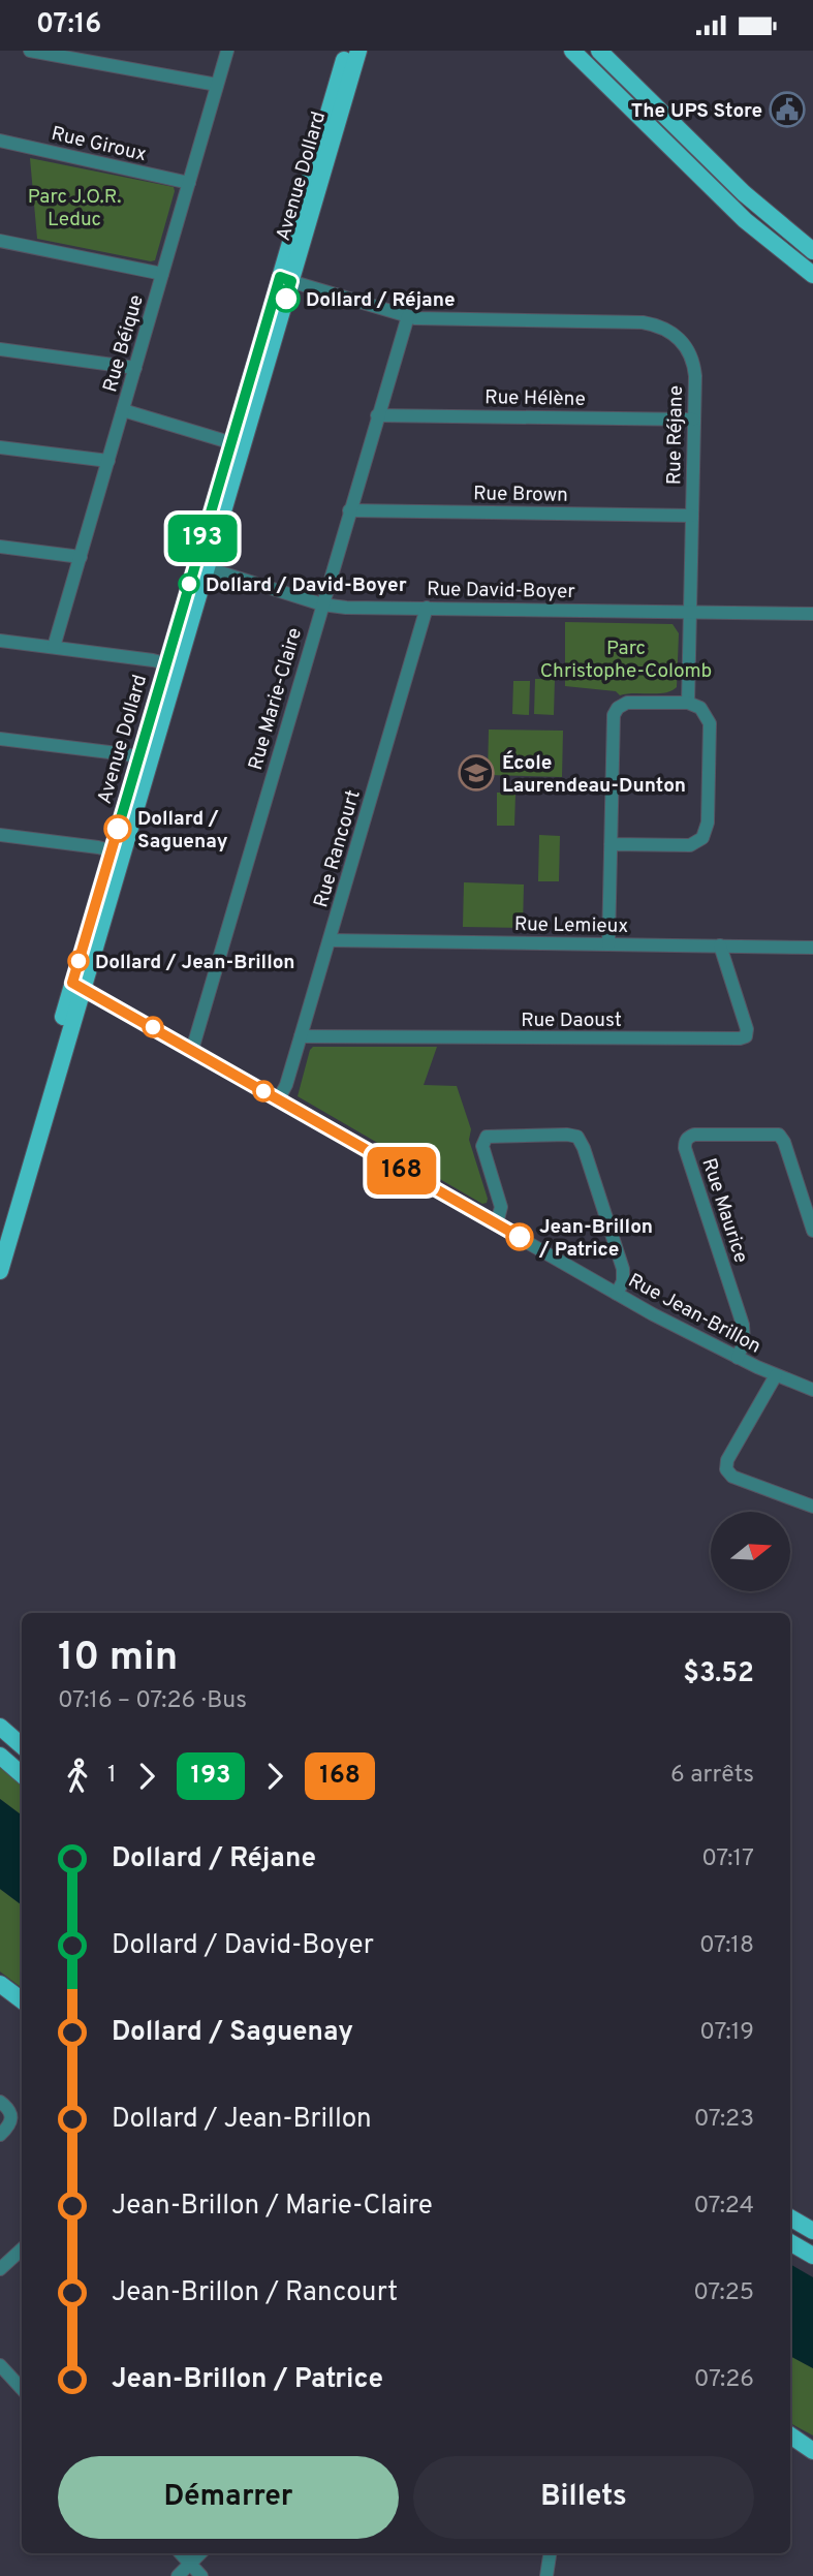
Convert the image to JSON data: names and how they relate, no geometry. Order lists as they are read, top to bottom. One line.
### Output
{"streets":{"main road":["Avenue Dollard"],"street":["Rue Giroux","Rue Béique","Rue Hélène","Rue Réjane","Rue Brown","Rue David-Boyer","Rue Marie-Claire","Rue Rancourt","Rue Lemieux","Rue Daoust","Rue Maurice","Rue Jean-Brillon"]},"crossings":[["Rue Giroux","Rue Béique"],["Avenue Dollard","Rue Réjane"],["Avenue Dollard","Rue David-Boyer"],["Avenue Dollard","Rue Jean-Brillon"],["Rue Hélène","Rue Réjane"],["Rue Hélène","Rue Marie-Claire"],["Rue Réjane","Rue Brown"],["Rue Réjane","Rue David-Boyer"],["Rue Réjane","Rue Marie-Claire"],["Rue Brown","Rue Marie-Claire"],["Rue David-Boyer","Rue Marie-Claire"],["Rue David-Boyer","Rue Rancourt"],["Rue Marie-Claire","Rue Jean-Brillon"],["Rue Rancourt","Rue Lemieux"],["Rue Rancourt","Rue Daoust"],["Rue Rancourt","Rue Jean-Brillon"],["Rue Lemieux","Rue Daoust"],["Rue Maurice","Rue Jean-Brillon"]],"parks":["Parc J.O.R. Leduc","Parc Christophe-Colomb"],"places":{"public building":["The UPS Store"],"other":["Dollard / Réjane","Dollard / David-Boyer","Dollard / Saguenay","Dollard / Jean-Brillon","Jean-Brillon / Patrice"],"school or university":["École Laurendeau-Dunton"]},"lines":["bus line 193","bus line 168"],"north":"right","page":{"status":"07:16","on_map":["193","168"],"heading":["10 min","07:16 – 07:26 · Bus","$3.52"],"legs":["1","193","168","6 arrêts"],"list":[{"name":"Dollard / Réjane","value":"07:17"},{"name":"Dollard / David-Boyer","value":"07:18"},{"name":"Dollard / Saguenay","value":"07:19"},{"name":"Dollard / Jean-Brillon","value":"07:23"},{"name":"Jean-Brillon / Marie-Claire","value":"07:24"},{"name":"Jean-Brillon / Rancourt","value":"07:25"},{"name":"Jean-Brillon / Patrice","value":"07:26"}],"buttons":["Démarrer","Billets"]}}
